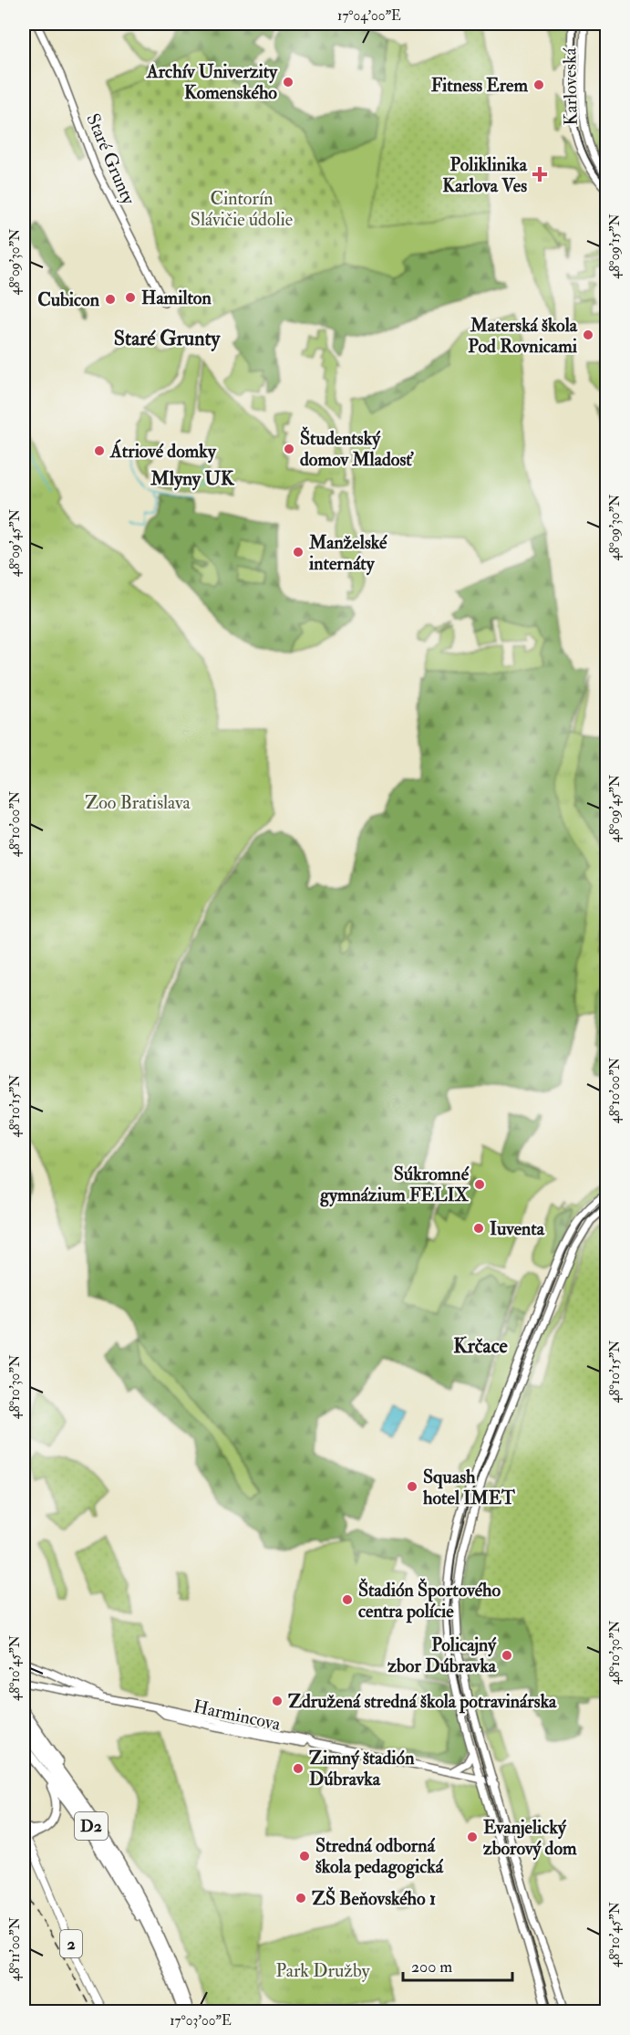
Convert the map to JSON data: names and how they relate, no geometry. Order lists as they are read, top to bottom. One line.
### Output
{"streets":{"highway":["D2"],"main road":["Karloveská","Staré Grunty","Harmincova","2"]},"districts":["Staré Grunty","Mlyny UK","Krčace"],"parks":["Cintorín Slávičie údolie","Zoo Bratislava","Park Družby"],"places":{"other":["Archív Univerzity Komenského","Fitness Erem","Hamilton","Cubicon","Materská škola Pod Rovnicami","Študentský domov Mladosť","Átriové domky","Manželské internáty","Súkromné gymnázium FELIX","Iuventa","Squash hotel IMET","Štadión Športového centra polície","Policajný zbor Dúbravka","Združená stredná škola potravinárska","Zimný štadión Dúbravka","Evanjelický zborový dom","Stredná odborná škola pedagogická","ZŠ Beňovského 1"],"health":["Poliklinika Karlova Ves"]},"scale_bar":"200 m","coordinates":["17°04'00\"E","48°09'15\"N","48°09'30\"N","48°09'45\"N","48°10'00\"N","48°10'15\"N","48°10'30\"N","48°10'45\"N","48°11'00\"N","17°03'00\"E"]}
